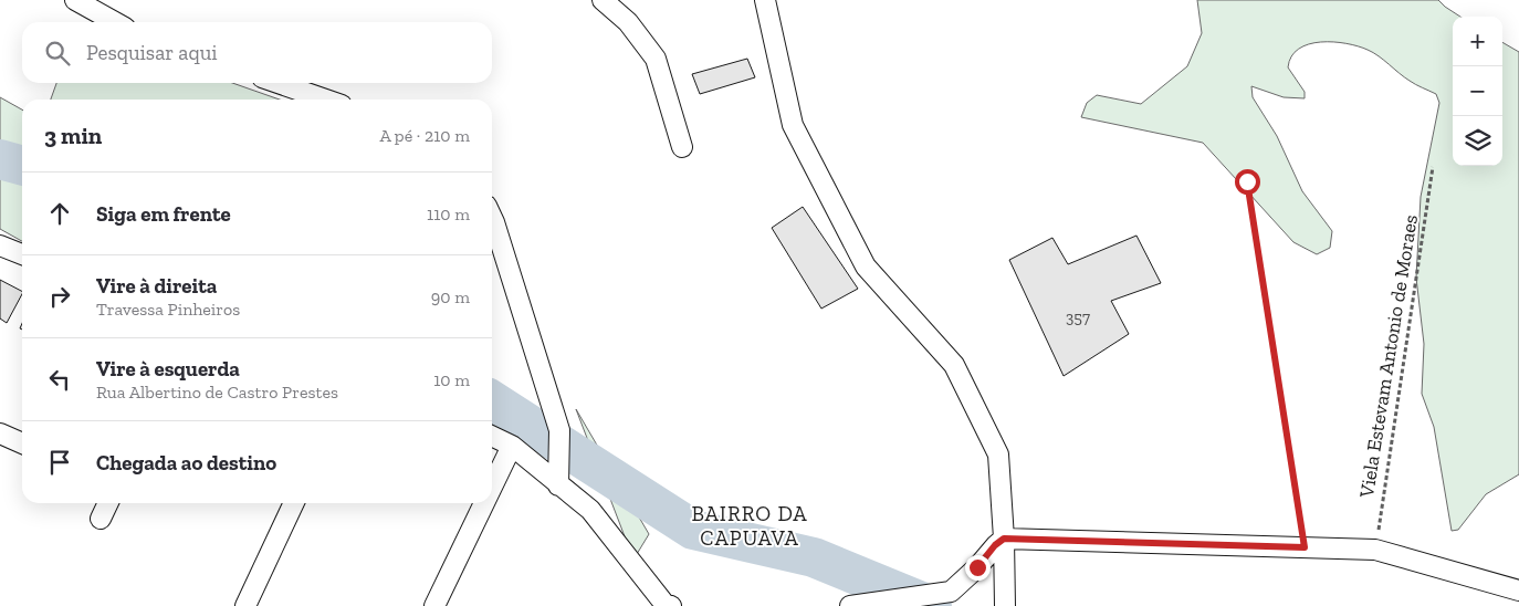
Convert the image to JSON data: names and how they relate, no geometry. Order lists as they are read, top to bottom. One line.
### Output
{"streets":{"path":["Viela Estevam Antonio de Moraes"]},"districts":["BAIRRO DA CAPUAVA"],"house_numbers":["357"],"page":{"map_buttons":["+","−"],"search":"Pesquisar aqui","heading":["3 min","A pé · 210 m"],"list":[["Siga em frente","110 m"],["Vire à direita","Travessa Pinheiros","90 m"],["Vire à esquerda","Rua Albertino de Castro Prestes","10 m"],"Chegada ao destino"]}}
